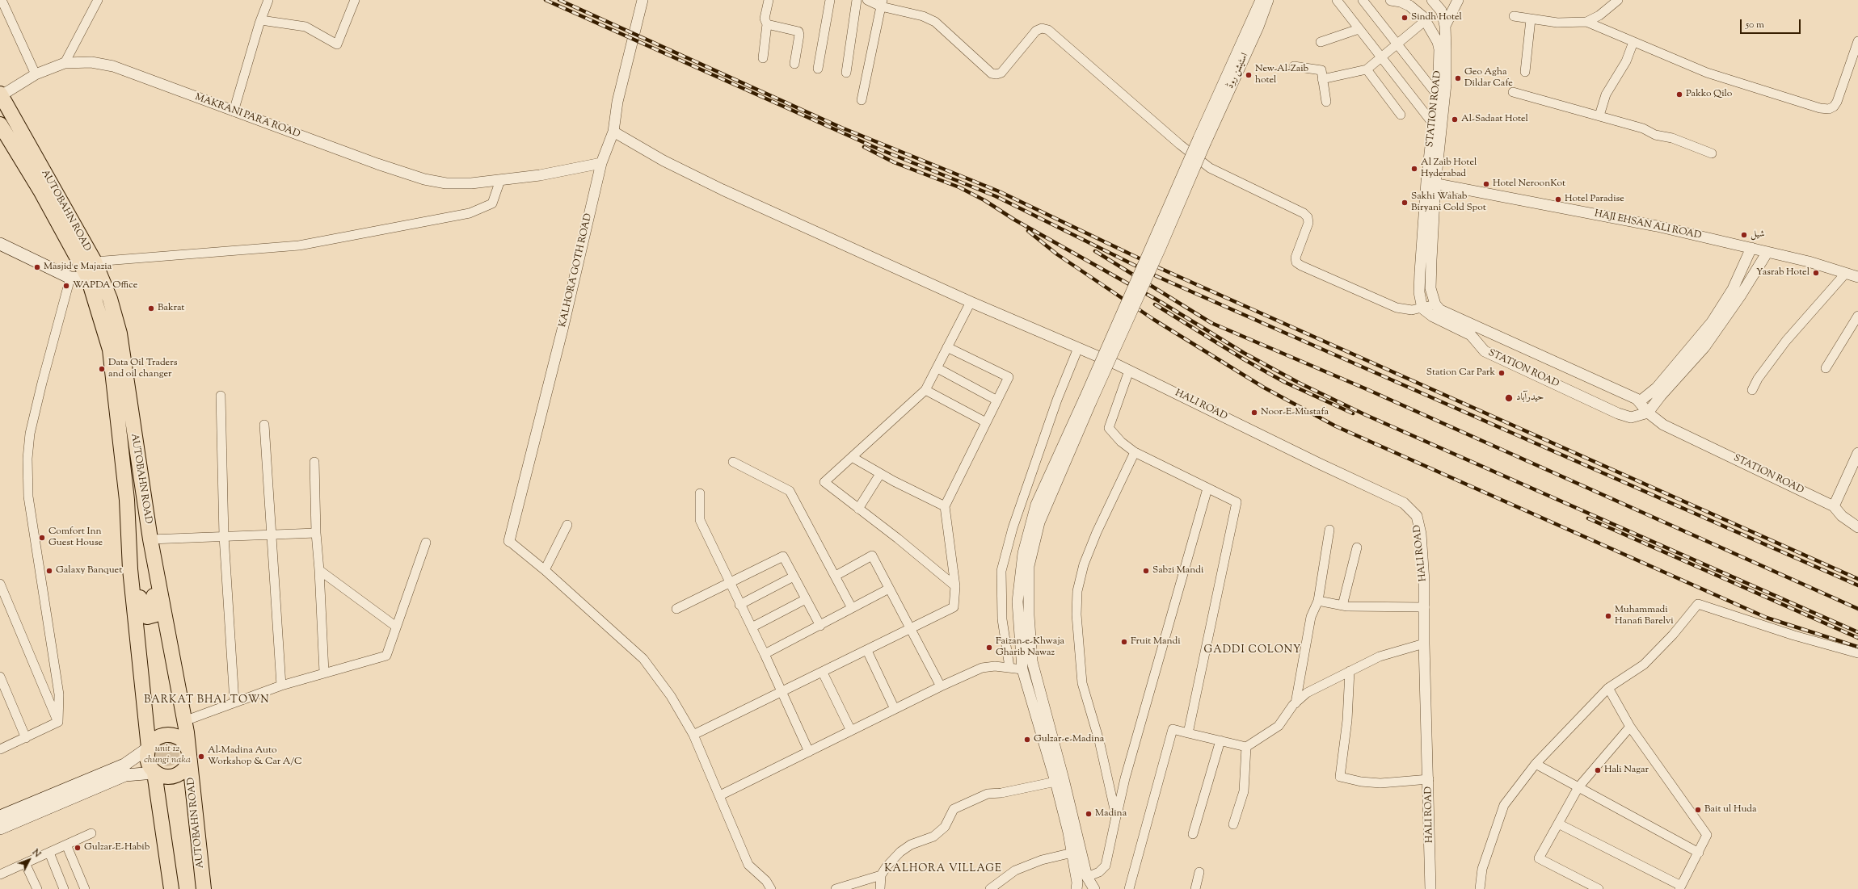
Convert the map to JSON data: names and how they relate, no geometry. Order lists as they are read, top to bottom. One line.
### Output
{"streets":{"highway":["AUTOBAHN ROAD"],"street":["اسٹیشن روڈ","STATION ROAD","MAKRANI PARA ROAD","HAJI EHSAN ALI ROAD","KALHORA GOTH ROAD","HALI ROAD"]},"crossings":[["STATION ROAD","HAJI EHSAN ALI ROAD"],["MAKRANI PARA ROAD","AUTOBAHN ROAD"],["MAKRANI PARA ROAD","KALHORA GOTH ROAD"],["KALHORA GOTH ROAD","HALI ROAD"]],"districts":["GADDI COLONY","BARKAT BHAI TOWN","KALHORA VILLAGE"],"parks":["unit 12 chungi naka"],"places":["Sindh Hotel","New-Al-Zaib hotel","Geo Agha Dildar Cafe","Pakko Qilo","Al-Sadaat Hotel","Al Zaib Hotel Hyderabad","Hotel NeroonKot","Hotel Paradise","Sakhi Wahab Biryani Cold Spot","شیل","Masjid e Majazia","Yasrab Hotel","WAPDA Office","Bakrat","Data Oil Traders and oil changer","Station Car Park","حیدرآباد","Noor-E-Mustafa","Comfort Inn Guest House","Galaxy Banquet","Sabzi Mandi","Muhammadi Hanafi Barelvi","Fruit Mandi","Faizan-e-Khwaja Gharib Nawaz","Gulzar-e-Madina","Al-Madina Auto Workshop & Car A/C","Hali Nagar","Bait ul Huda","Madina","Gulzar-E-Habib"],"scale_bar":"50 m","north":"top right"}
